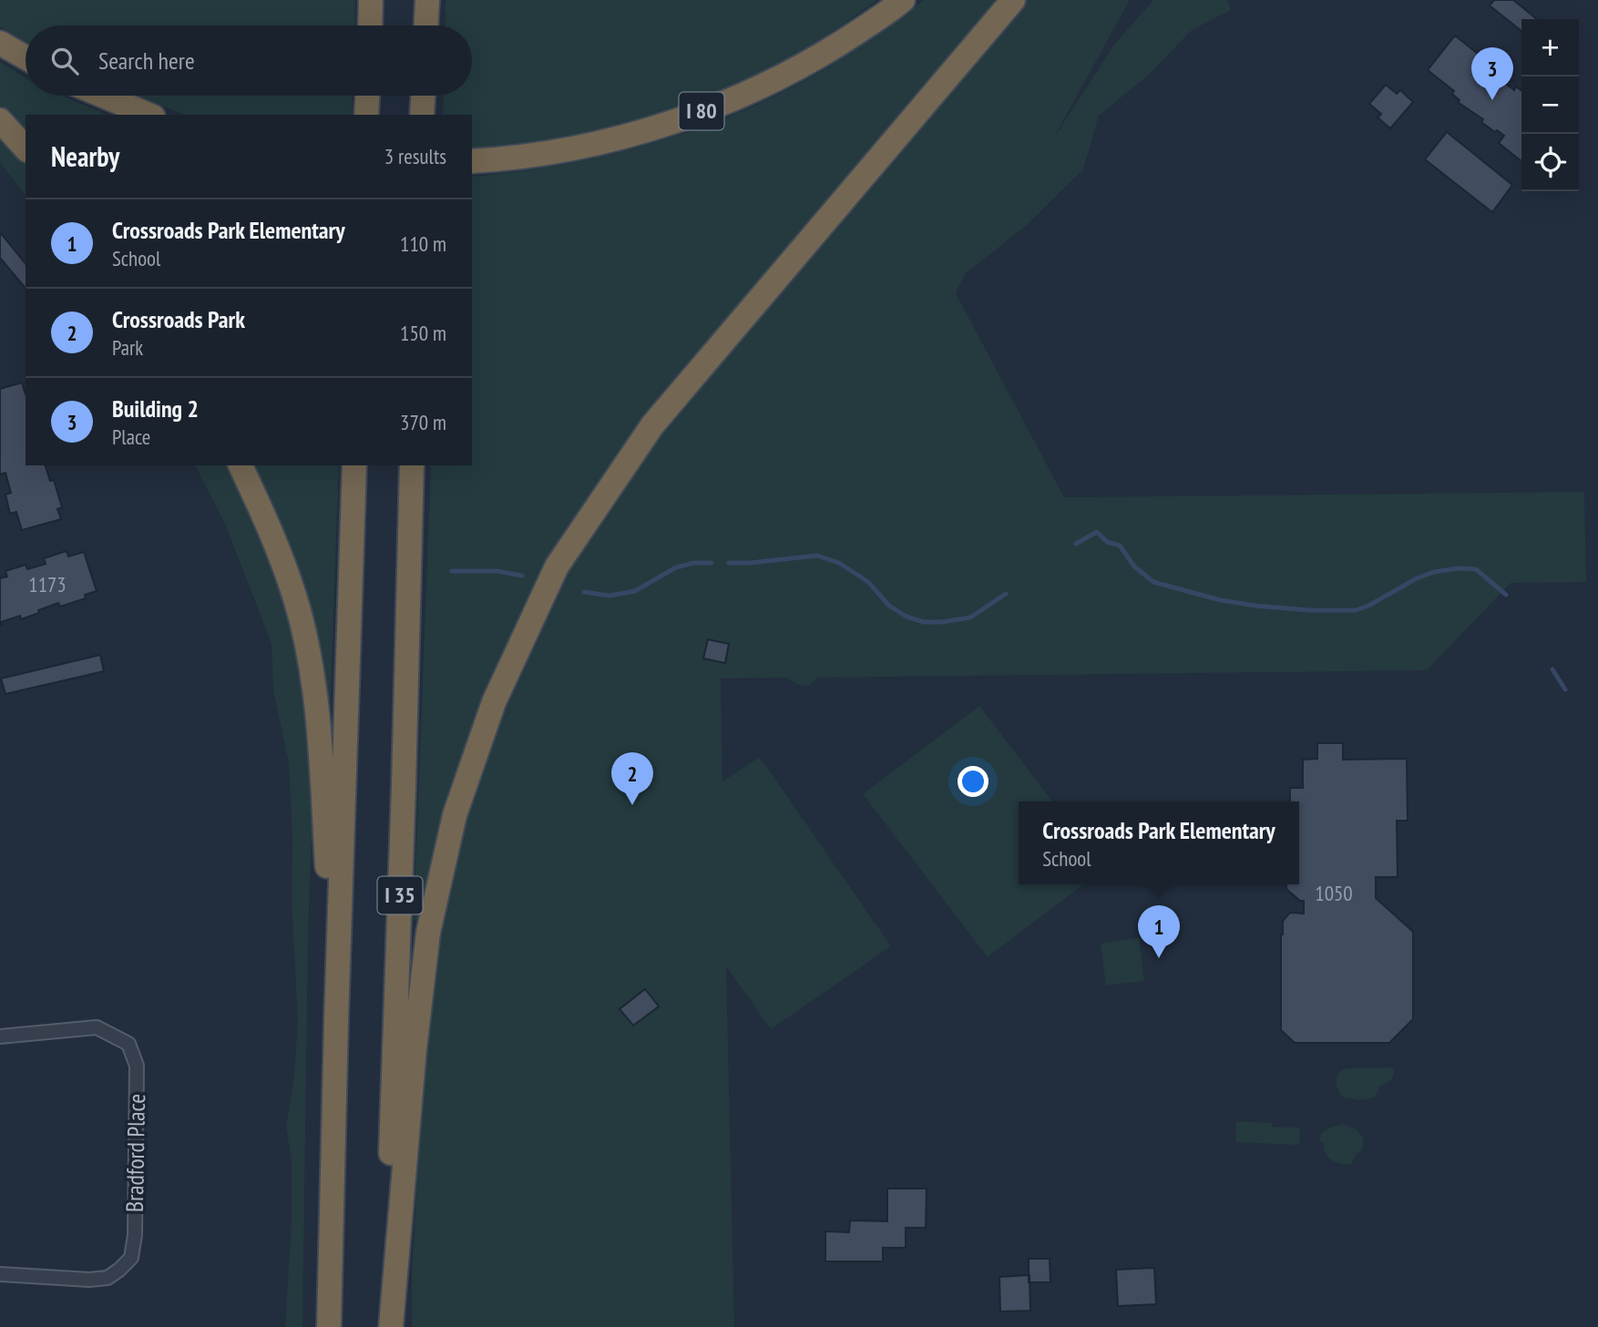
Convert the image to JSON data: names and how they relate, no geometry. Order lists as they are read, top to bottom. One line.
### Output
{"streets":{"highway":["I 80","I 35"],"street":["Bradford Place"]},"house_numbers":["1173","1050"],"page":{"map_buttons":["+","−"],"search":"Search here","pins":["3","2","1"],"heading":["Nearby","3 results"],"list":[{"mark":"1","name":"Crossroads Park Elementary","note":"School","value":"110 m"},{"mark":"2","name":"Crossroads Park","note":"Park","value":"150 m"},{"mark":"3","name":"Building 2","note":"Place","value":"370 m"}],"popup":["Crossroads Park Elementary","School"]}}
